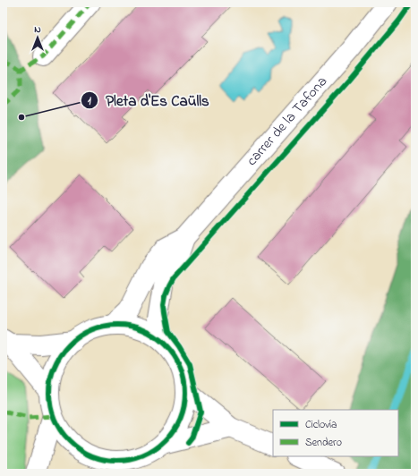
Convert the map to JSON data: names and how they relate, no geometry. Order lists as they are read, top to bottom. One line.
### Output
{"streets":{"street":["carrer de la Tafona"]},"places":["Pleta d'Es Caülls"],"legend":["Ciclovía","Sendero"],"north":"top"}
